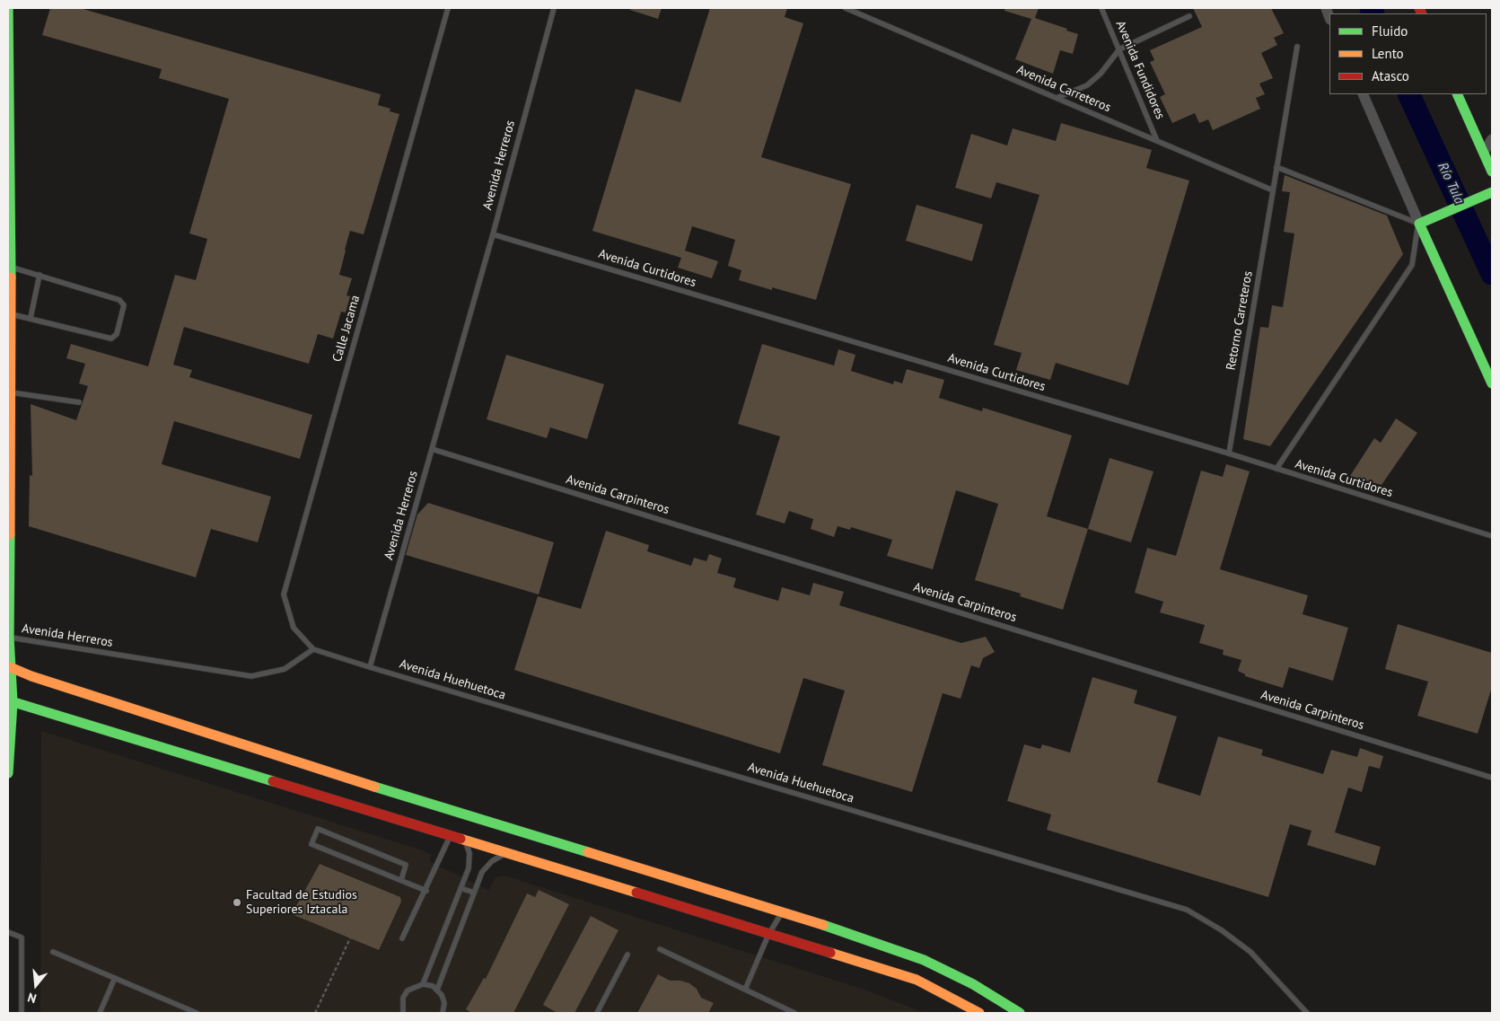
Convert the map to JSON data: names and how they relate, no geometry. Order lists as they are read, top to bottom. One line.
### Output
{"streets":{"lane":["Avenida Fundidores","Avenida Carreteros","Avenida Herreros","Avenida Curtidores","Retorno Carreteros","Calle Jacama","Avenida Carpinteros","Avenida Huehuetoca"]},"crossings":[["Avenida Fundidores","Avenida Carreteros"],["Avenida Carreteros","Retorno Carreteros"],["Avenida Herreros","Avenida Curtidores"],["Avenida Herreros","Calle Jacama"],["Avenida Herreros","Avenida Carpinteros"],["Avenida Herreros","Avenida Huehuetoca"],["Avenida Curtidores","Retorno Carreteros"]],"water":["Río Tula"],"places":["Facultad de Estudios Superiores Iztacala"],"legend":["Fluido","Lento","Atasco"],"north":"bottom"}
